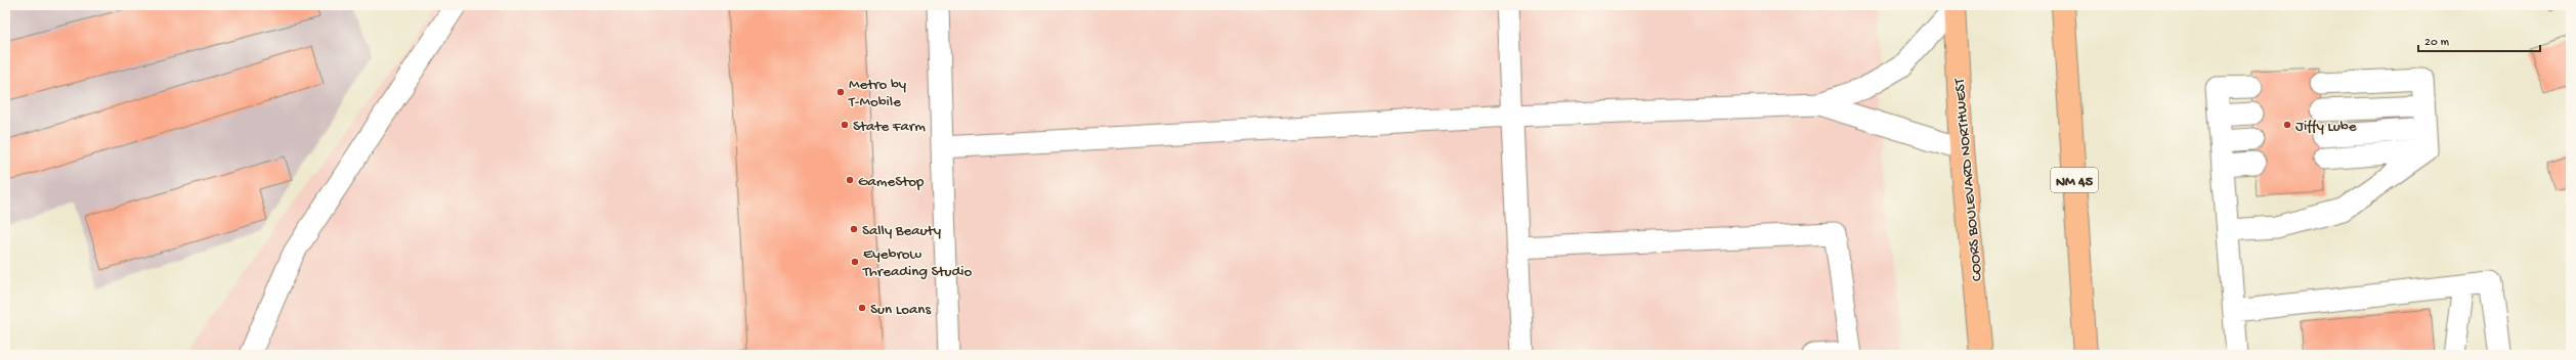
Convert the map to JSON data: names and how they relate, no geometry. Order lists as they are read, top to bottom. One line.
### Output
{"streets":{"main road":["COORS BOULEVARD NORTHWEST","NM 45"]},"places":["Metro by T-Mobile","State Farm","Jiffy Lube","GameStop","Sally Beauty","Eyebrow Threading Studio","Sun Loans"],"scale_bar":"20 m"}
